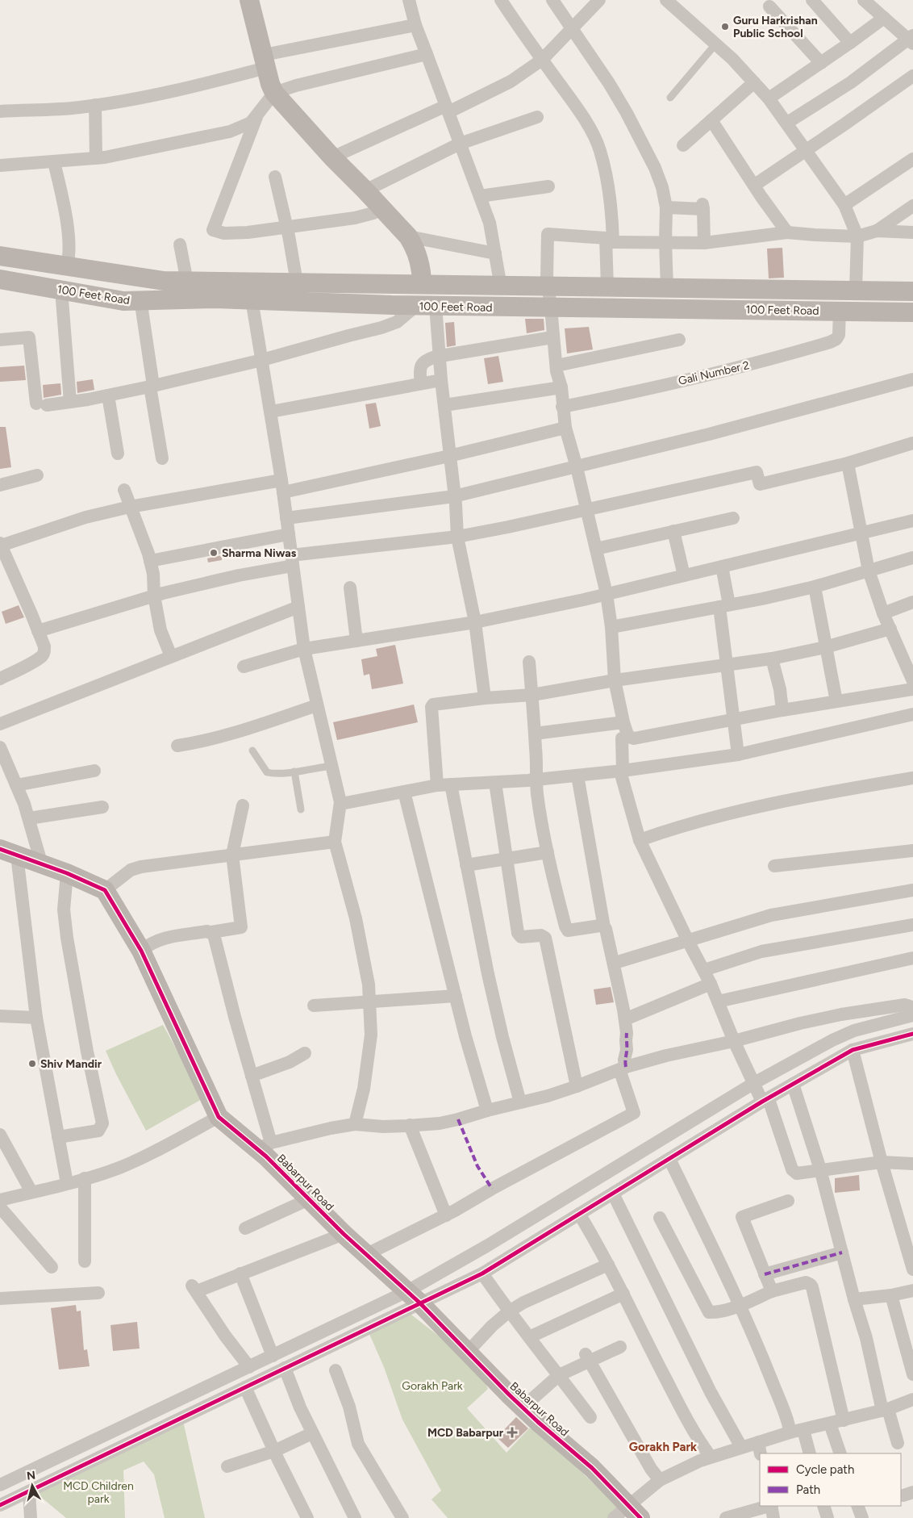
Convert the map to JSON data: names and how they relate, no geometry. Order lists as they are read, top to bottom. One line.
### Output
{"streets":{"main road":["100 Feet Road","Babarpur Road"],"street":["Gali Number 2"]},"crossings":[["100 Feet Road","Gali Number 2"]],"districts":["Gorakh Park"],"parks":["Gorakh Park","MCD Children park"],"places":{"other":["Guru Harkrishan Public School","Sharma Niwas","Shiv Mandir"],"health":["MCD Babarpur"]},"legend":["Cycle path","Path"],"north":"top"}
